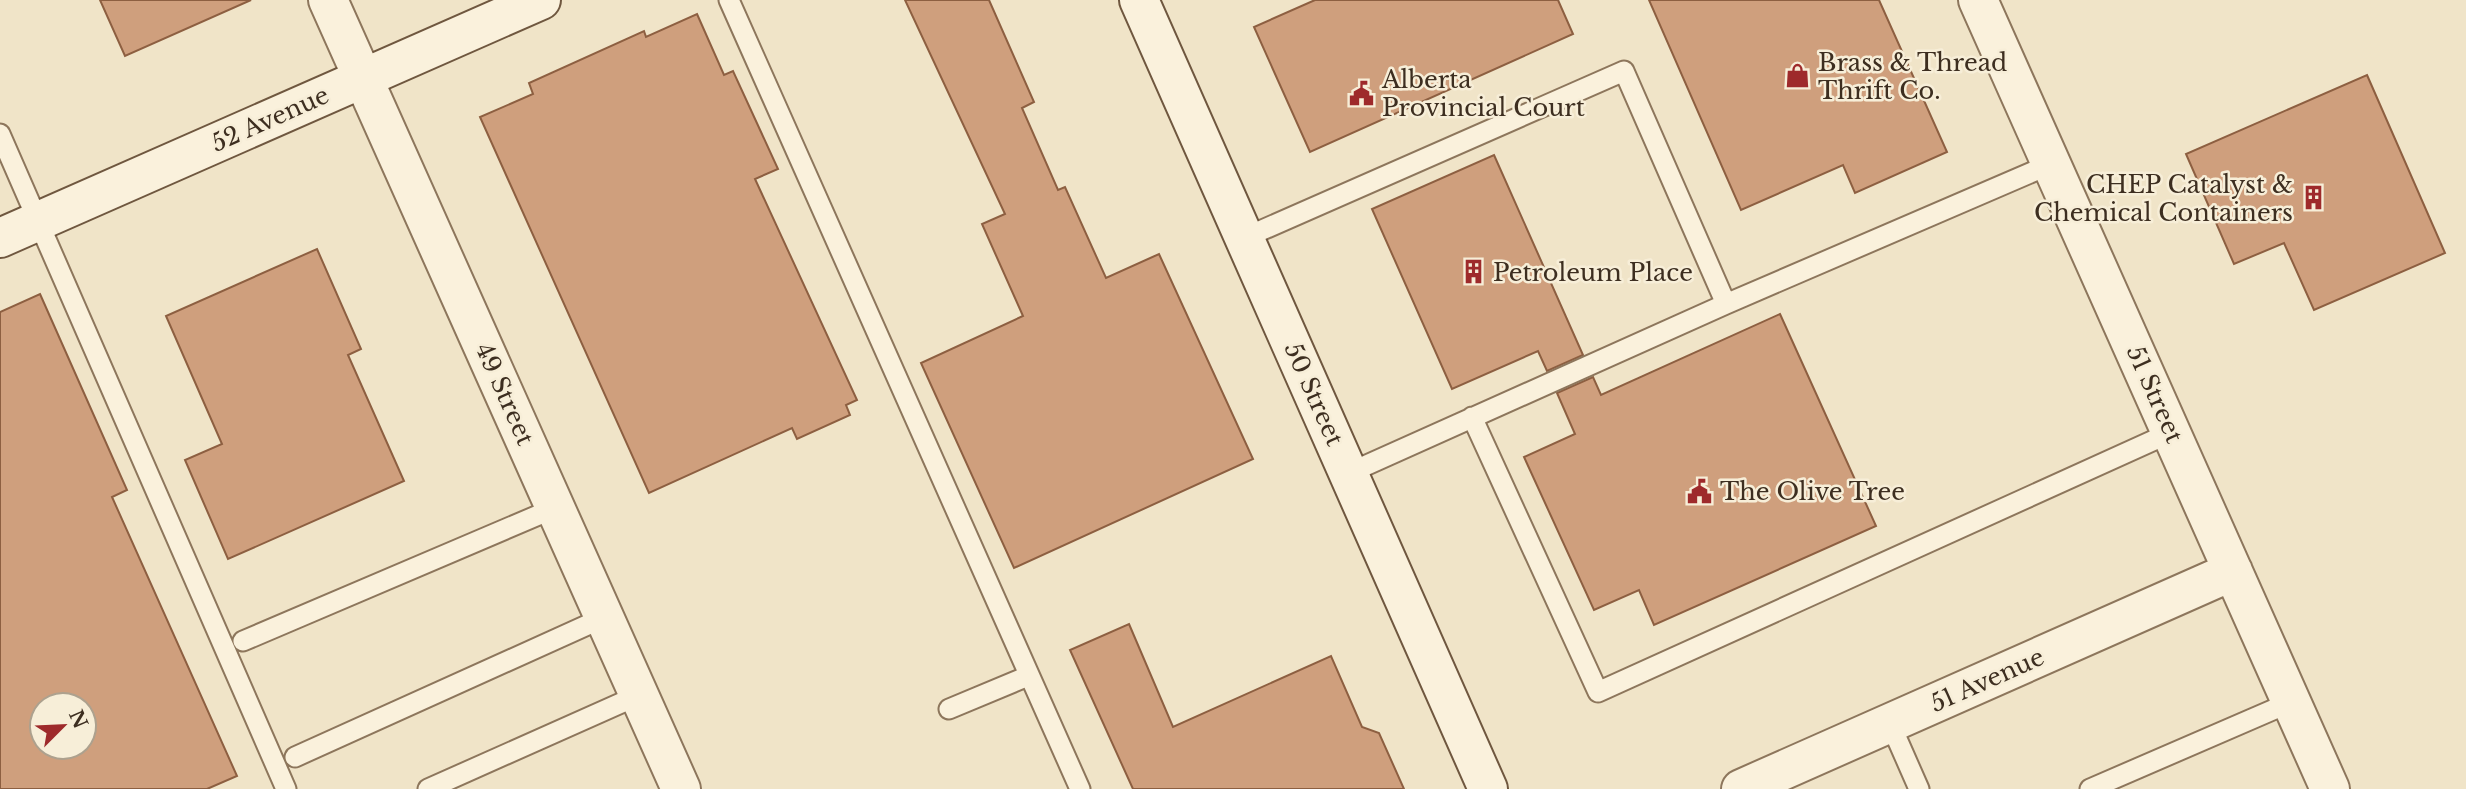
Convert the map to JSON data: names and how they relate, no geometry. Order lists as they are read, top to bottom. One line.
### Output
{"streets":{"street":["52 Avenue","49 Street","50 Street","51 Street","51 Avenue"]},"crossings":[["52 Avenue","49 Street"],["51 Street","51 Avenue"]],"places":{"shop":["Brass & Thread Thrift Co."],"public building":["Alberta Provincial Court","The Olive Tree"],"building":["CHEP Catalyst & Chemical Containers","Petroleum Place"]},"north":"top right"}
